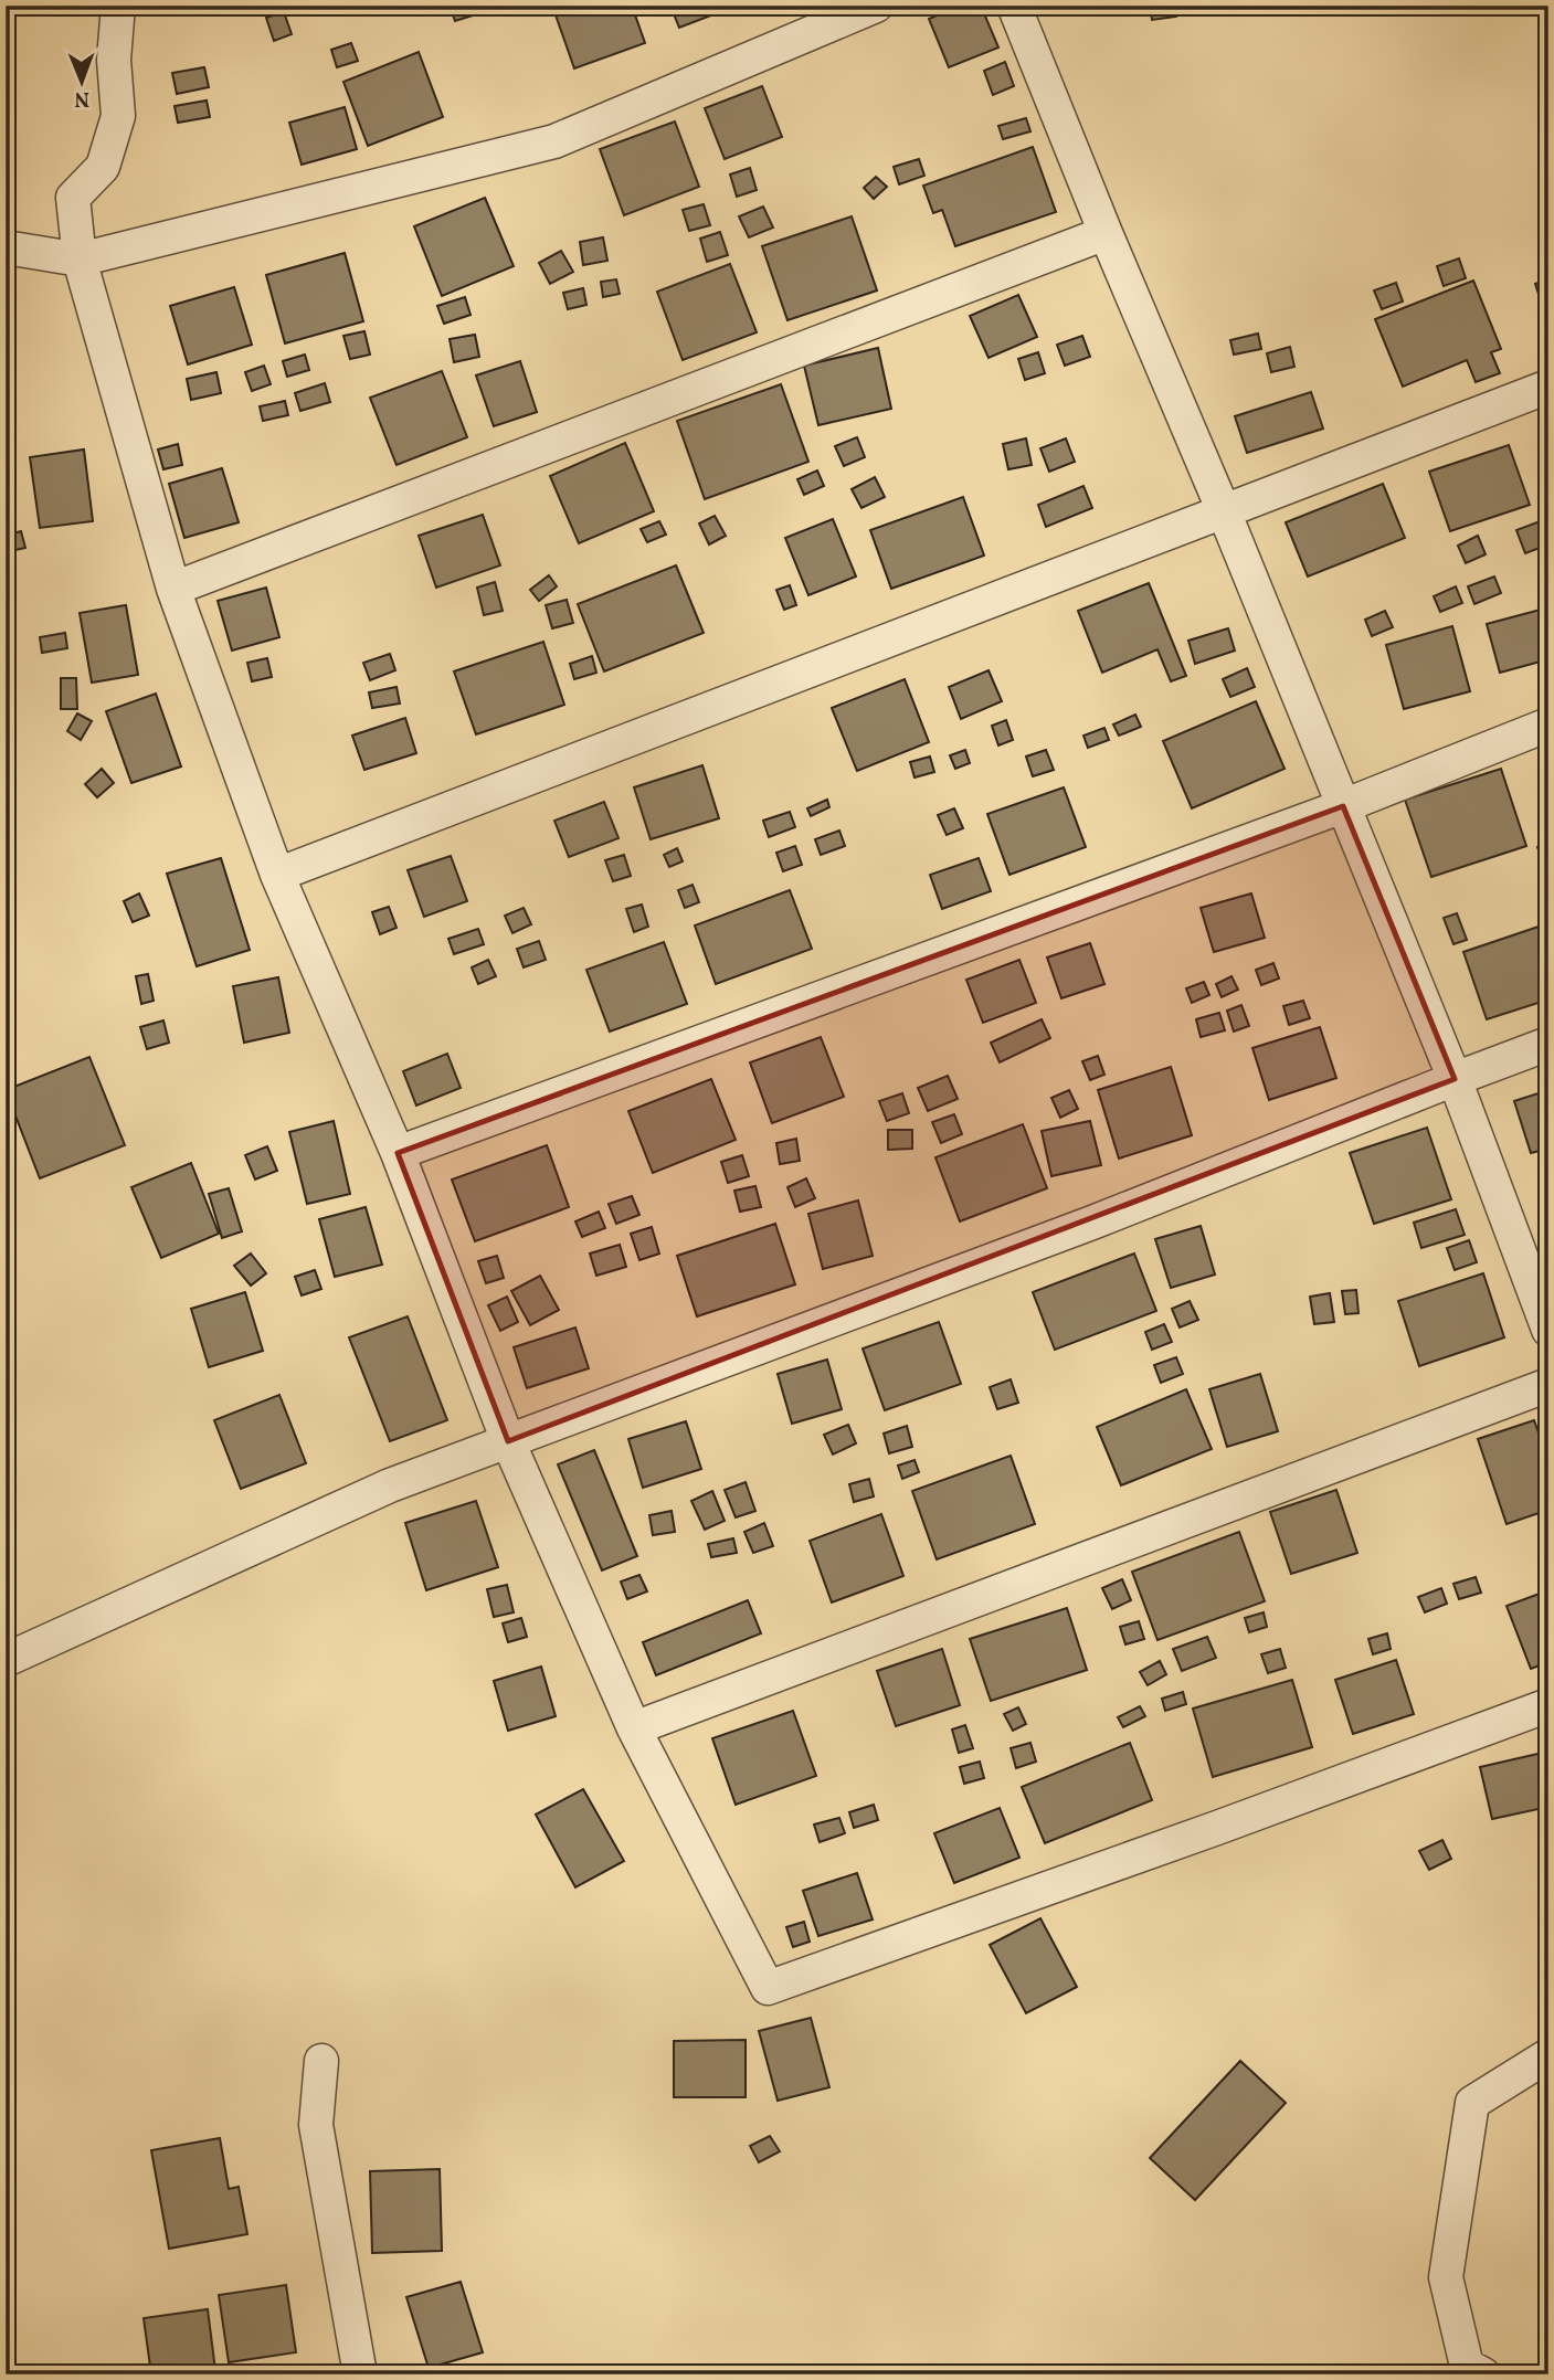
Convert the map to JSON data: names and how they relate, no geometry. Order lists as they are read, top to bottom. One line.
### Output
{"north":"bottom"}
